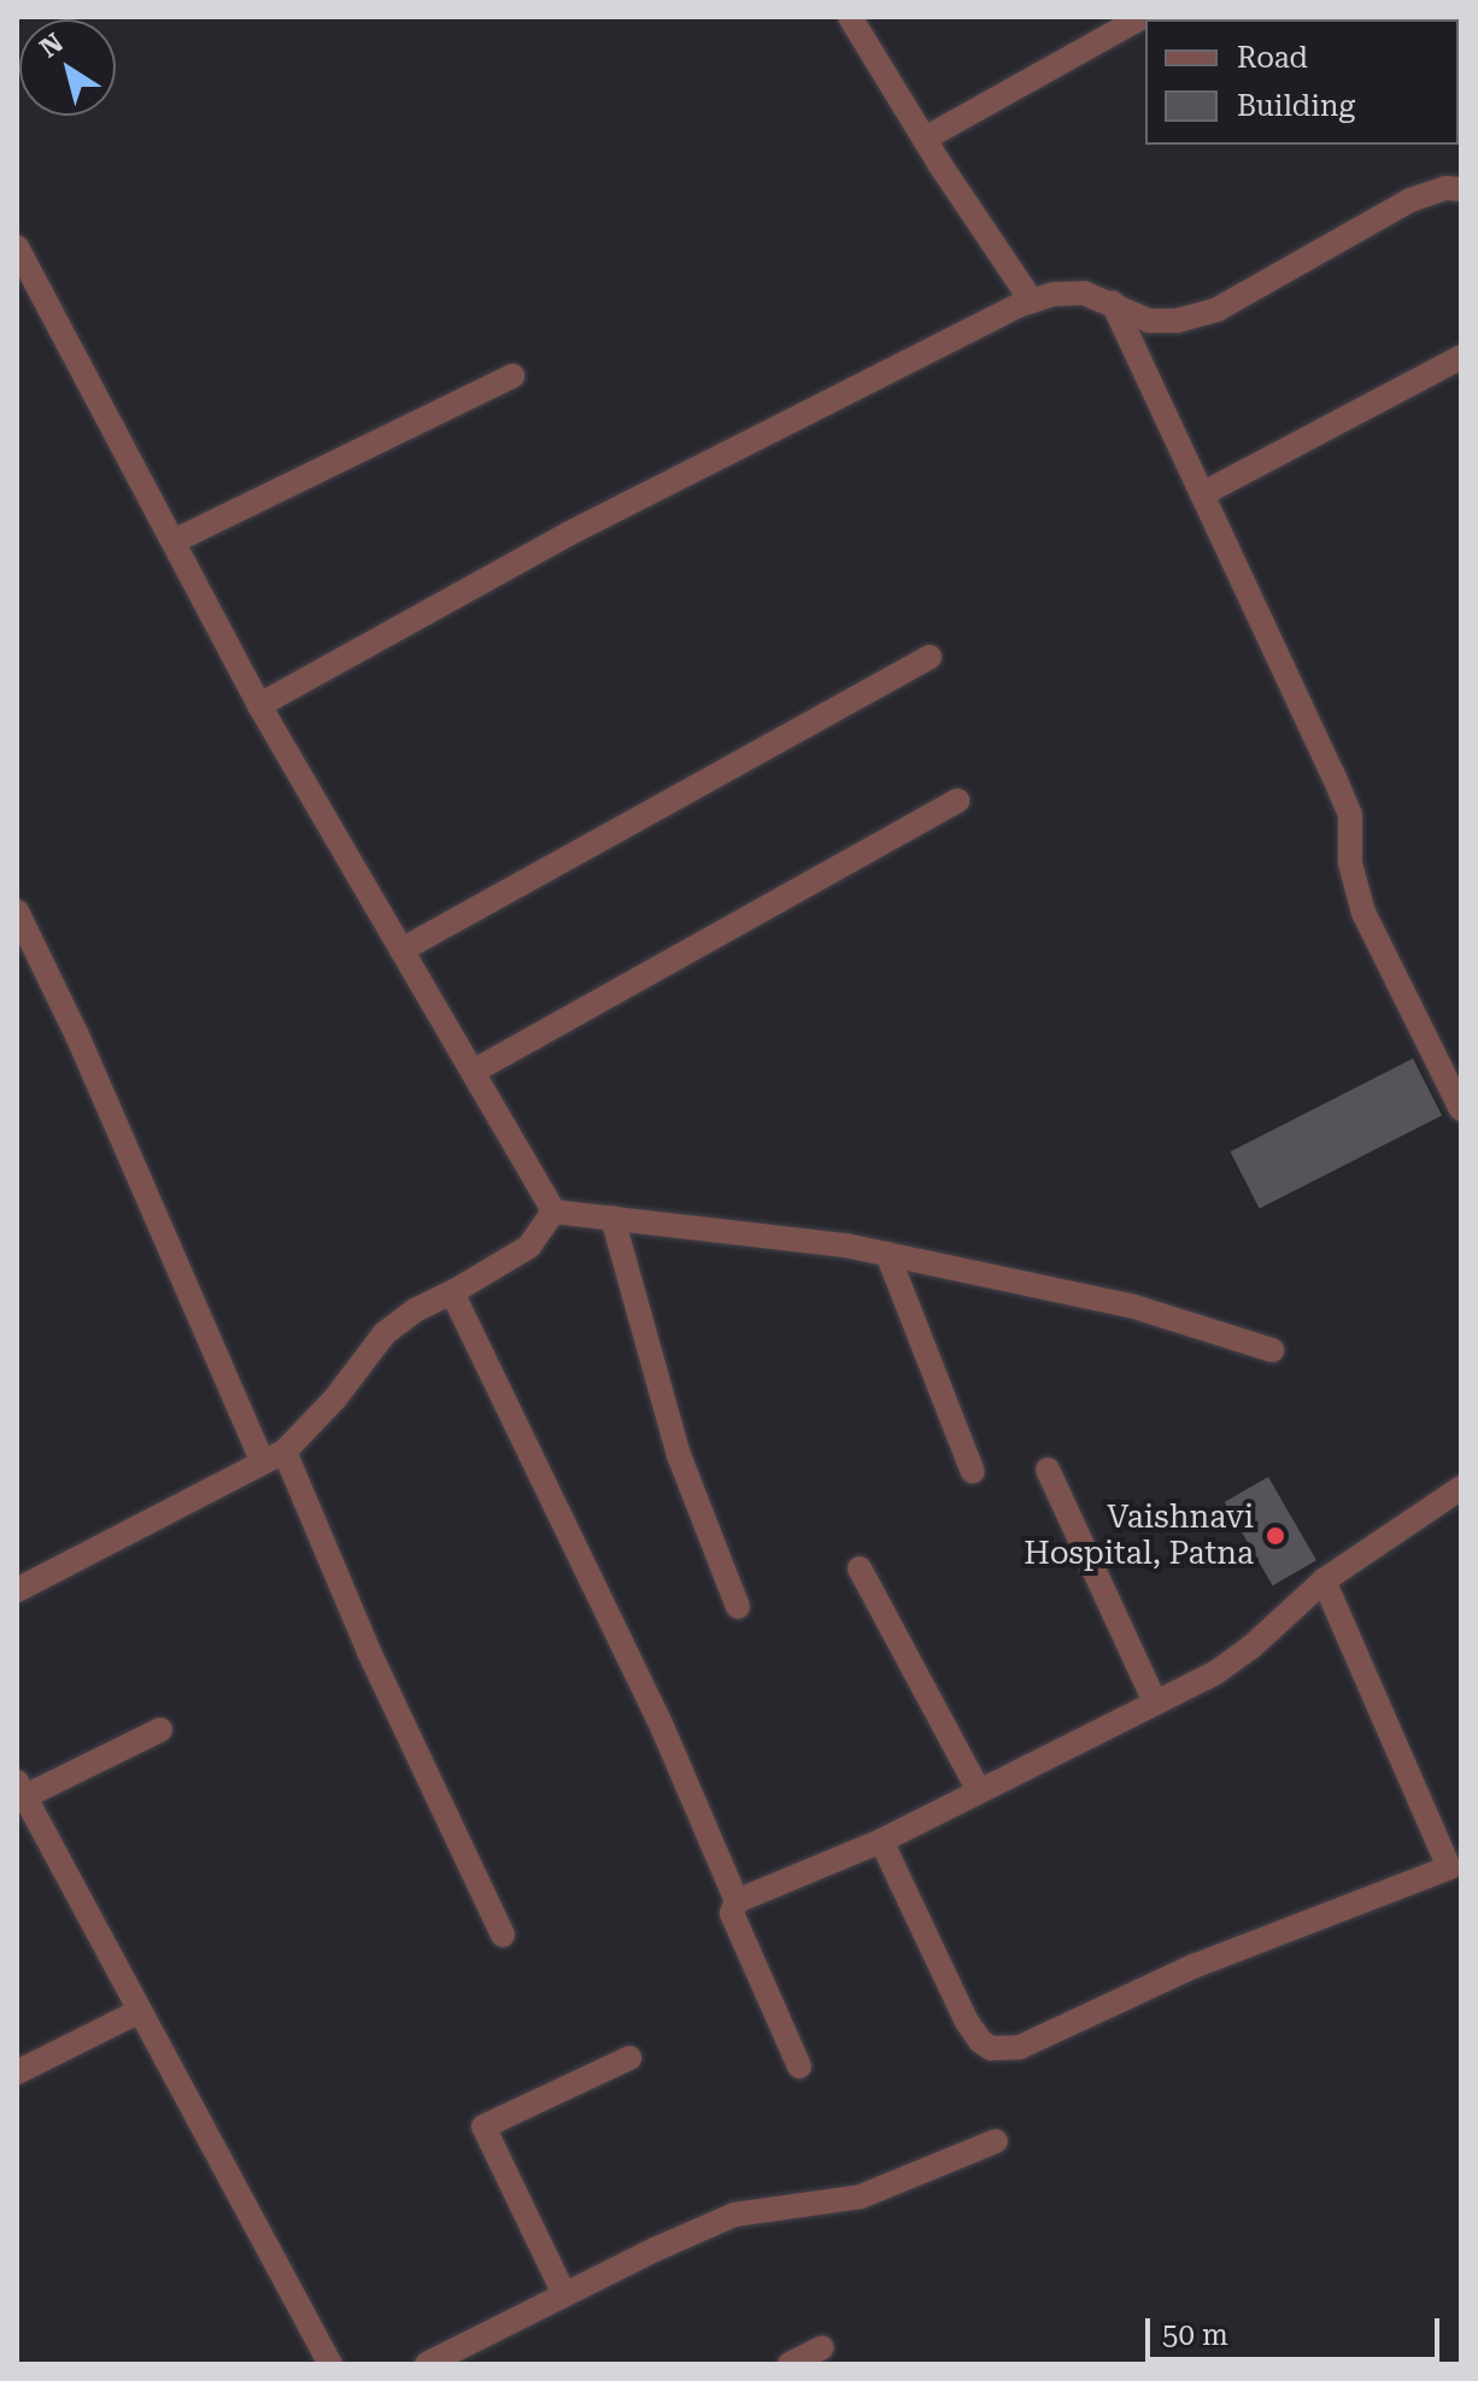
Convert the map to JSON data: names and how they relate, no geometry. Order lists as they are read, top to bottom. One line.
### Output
{"places":["Vaishnavi Hospital, Patna"],"legend":["Road","Building"],"scale_bar":"50 m","north":"top left"}
